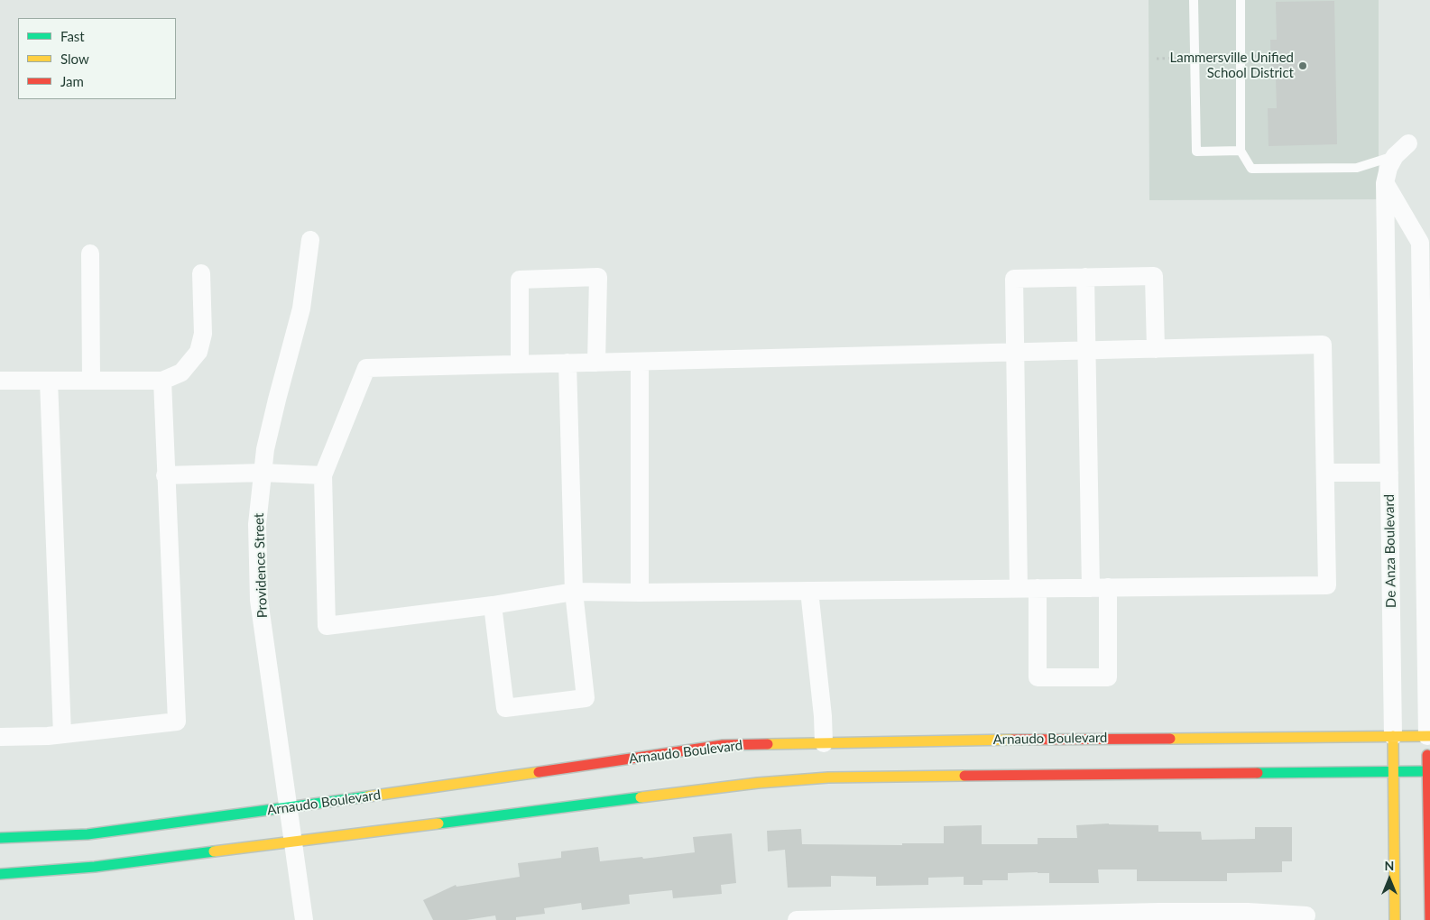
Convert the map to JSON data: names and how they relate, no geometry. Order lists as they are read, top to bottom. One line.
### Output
{"streets":{"street":["De Anza Boulevard","Providence Street","Arnaudo Boulevard"]},"crossings":[["De Anza Boulevard","Arnaudo Boulevard"],["Providence Street","Arnaudo Boulevard"]],"places":["Lammersville Unified School District"],"legend":["Fast","Slow","Jam"],"north":"top"}
